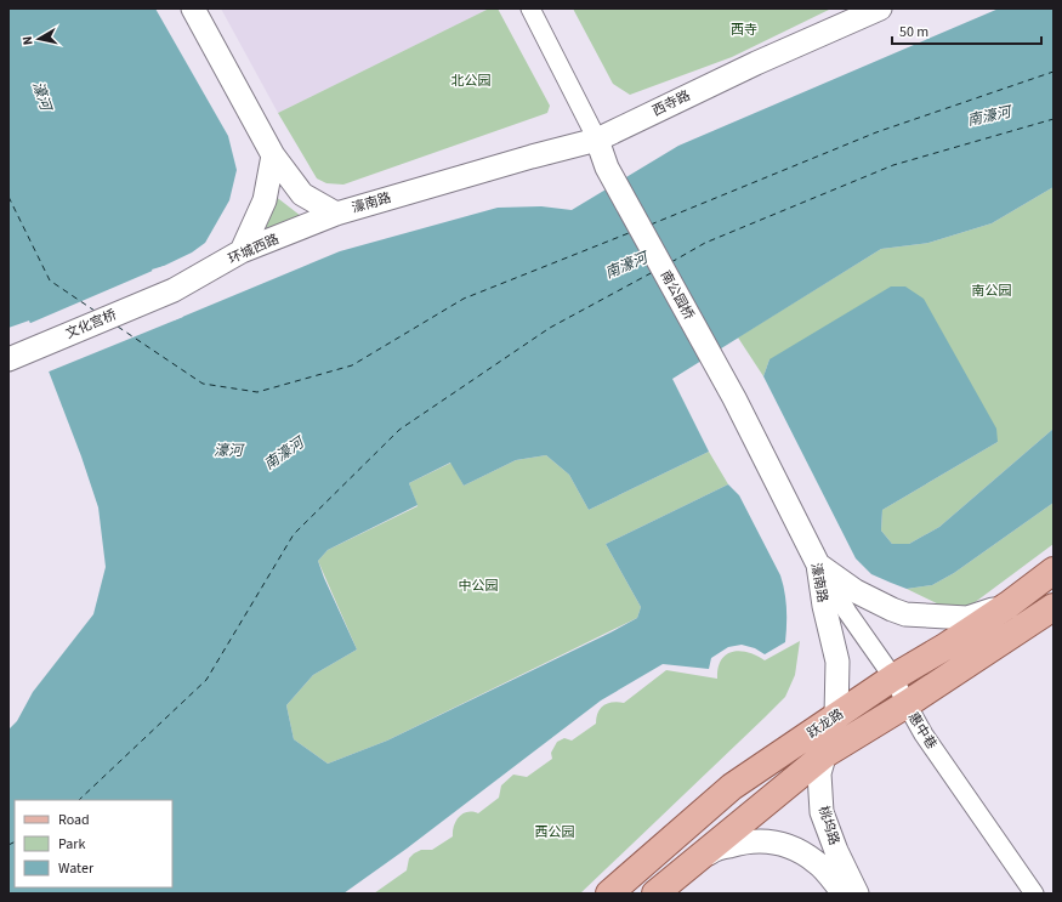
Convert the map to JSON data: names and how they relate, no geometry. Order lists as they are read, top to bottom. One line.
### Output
{"streets":{"main road":["跃龙路"],"street":["西寺路","濠南路","环城西路","南公园桥","文化宫桥","惠中巷","桃坞路"]},"crossings":[["西寺路","濠南路"],["西寺路","南公园桥"],["濠南路","环城西路"],["濠南路","南公园桥"],["濠南路","跃龙路"],["濠南路","惠中巷"],["濠南路","桃坞路"],["环城西路","文化宫桥"],["跃龙路","惠中巷"],["跃龙路","桃坞路"]],"water":["濠河","南濠河"],"parks":["西寺","北公园","南公园","中公园","西公园"],"legend":["Road","Park","Water"],"scale_bar":"50 m","north":"left"}
